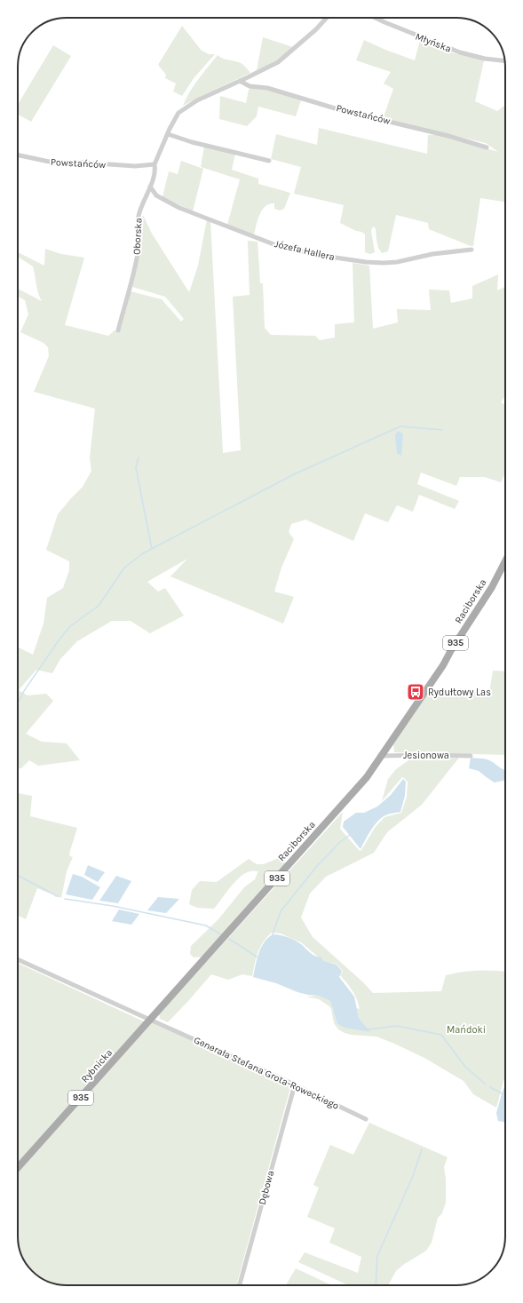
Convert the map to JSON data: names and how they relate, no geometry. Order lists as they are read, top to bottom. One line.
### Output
{"streets":{"main road":["Raciborska","935","Rybnicka"],"street":["Młyńska","Powstańców","Oborska","Józefa Hallera","Jesionowa","Generała Stefana Grota-Roweckiego","Dębowa"]},"crossings":[["Powstańców","Oborska"],["Oborska","Józefa Hallera"],["Raciborska","Jesionowa"],["Raciborska","Rybnicka"],["Raciborska","Generała Stefana Grota-Roweckiego"],["Rybnicka","Generała Stefana Grota-Roweckiego"],["Generała Stefana Grota-Roweckiego","Dębowa"]],"parks":["Mańdoki"],"places":{"bus stop":["Rydułtowy Las"]}}
